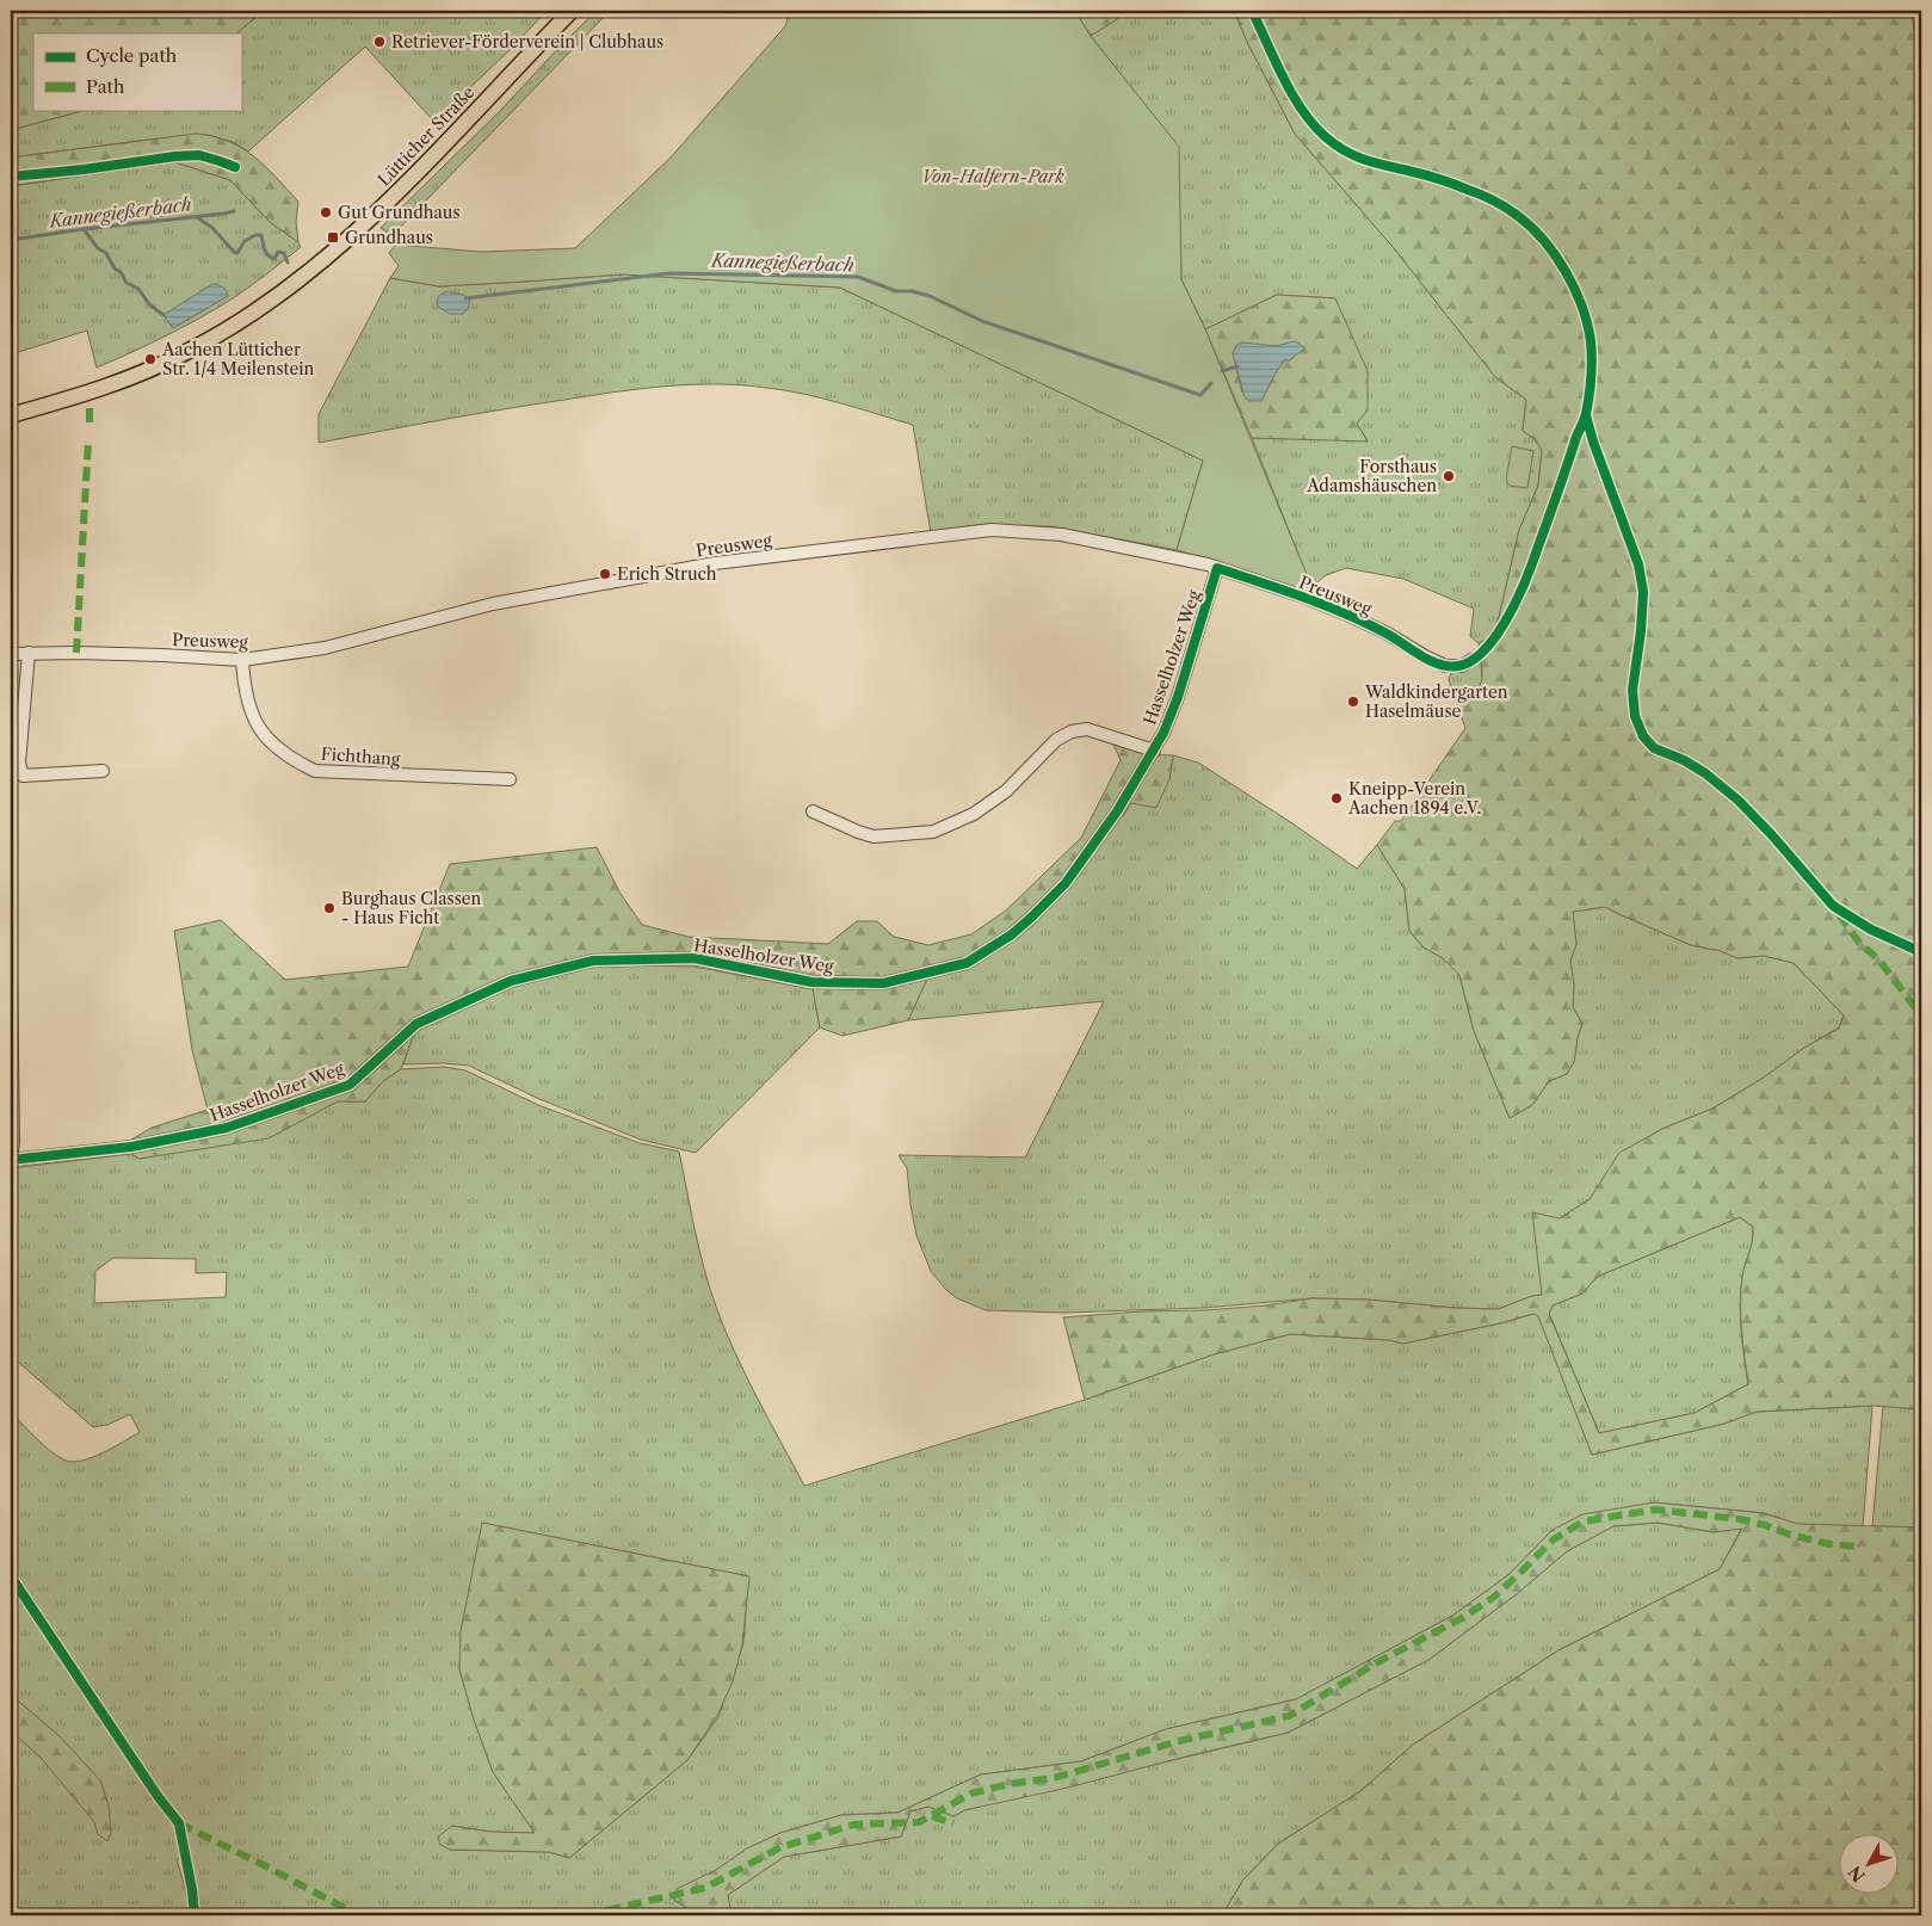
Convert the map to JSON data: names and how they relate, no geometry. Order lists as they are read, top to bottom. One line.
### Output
{"streets":{"main road":["Lütticher Straße"],"street":["Preusweg","Hasselholzer Weg","Fichthang"]},"crossings":[["Preusweg","Hasselholzer Weg"],["Preusweg","Fichthang"]],"water":["Kannegießerbach"],"parks":["Von-Halfern-Park"],"places":{"other":["Retriever-Förderverein | Clubhaus","Gut Grundhaus","Aachen Lütticher Str. 1/4 Meilenstein","Forsthaus Adamshäuschen","Erich Struch","Waldkindergarten Haselmäuse","Kneipp-Verein Aachen 1894 e.V.","Burghaus Classen - Haus Ficht"],"transit":["Grundhaus"]},"legend":["Cycle path","Path"],"north":"bottom left"}
